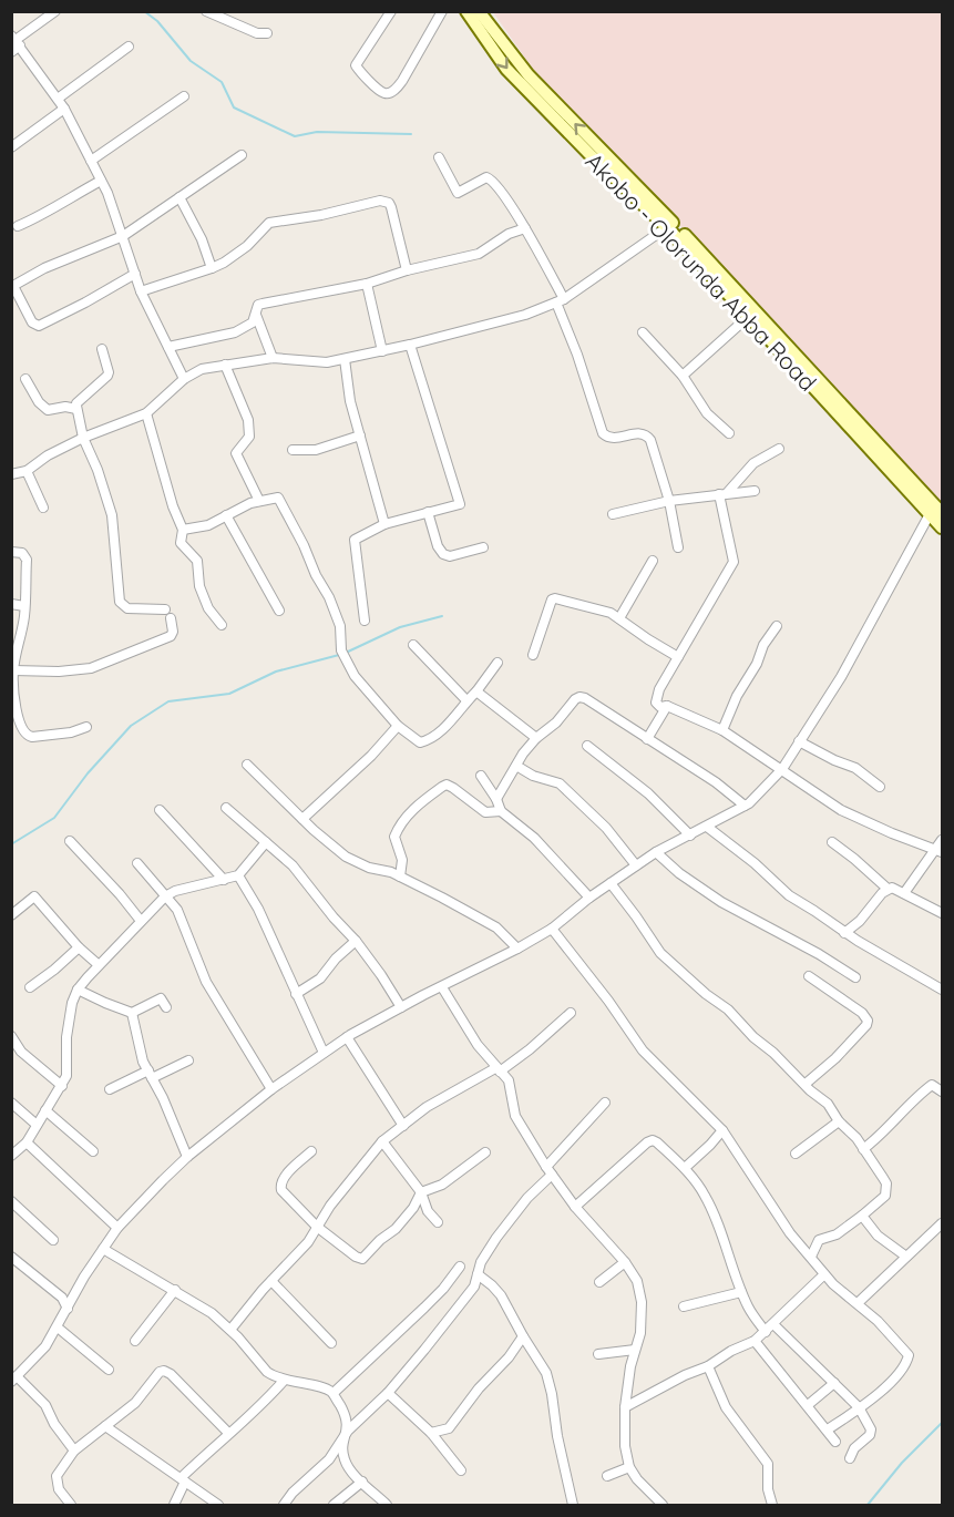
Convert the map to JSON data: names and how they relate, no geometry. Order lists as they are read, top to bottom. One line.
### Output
{"streets":{"main road":["Akobo - Olorunda Abba Road"]}}
